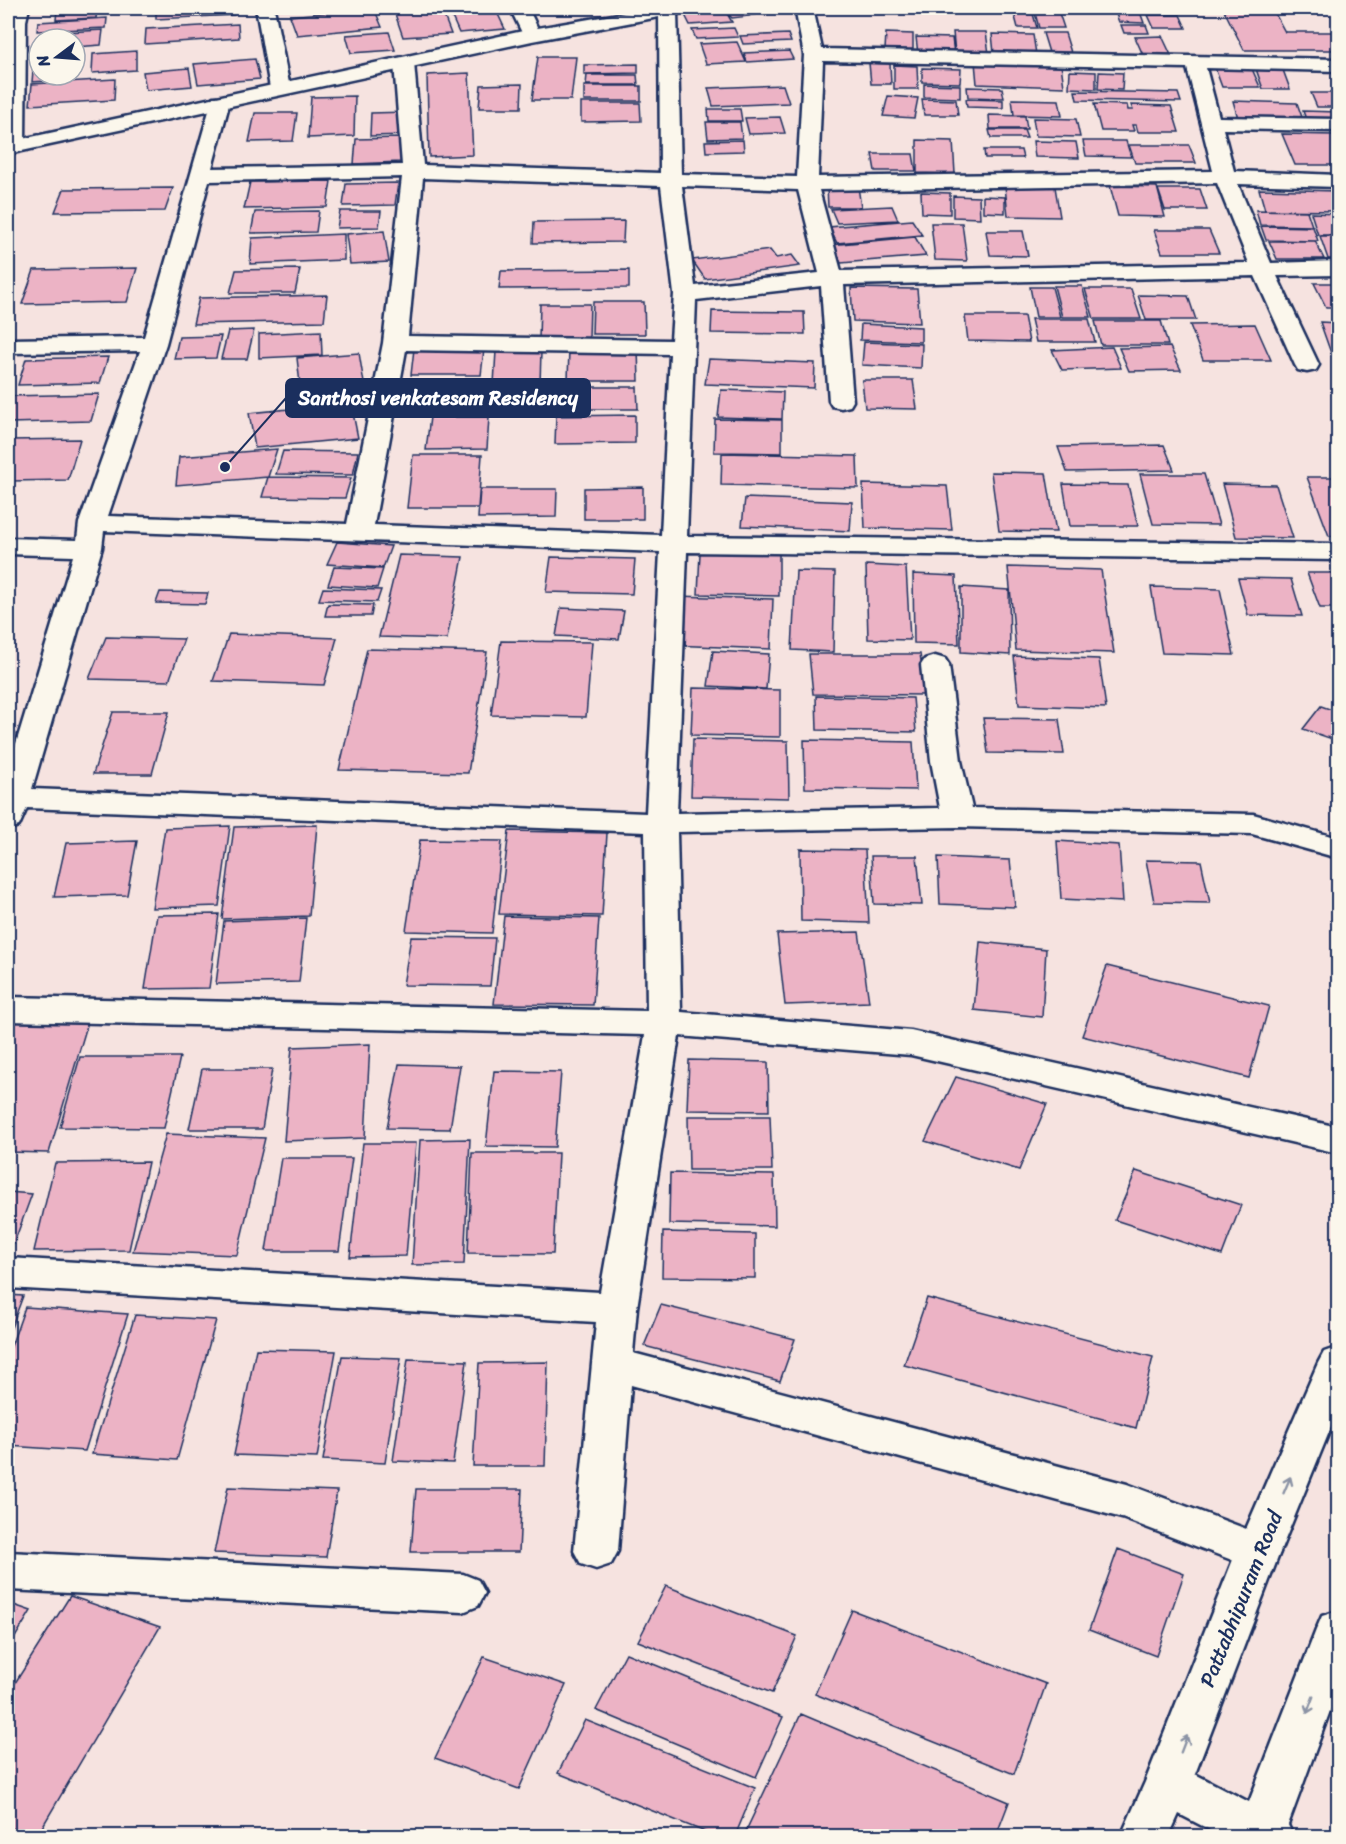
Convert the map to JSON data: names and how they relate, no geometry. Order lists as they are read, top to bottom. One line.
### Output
{"streets":{"street":["Pattabhipuram Road"]},"places":["Santhosi venkatesam Residency"],"north":"left"}
